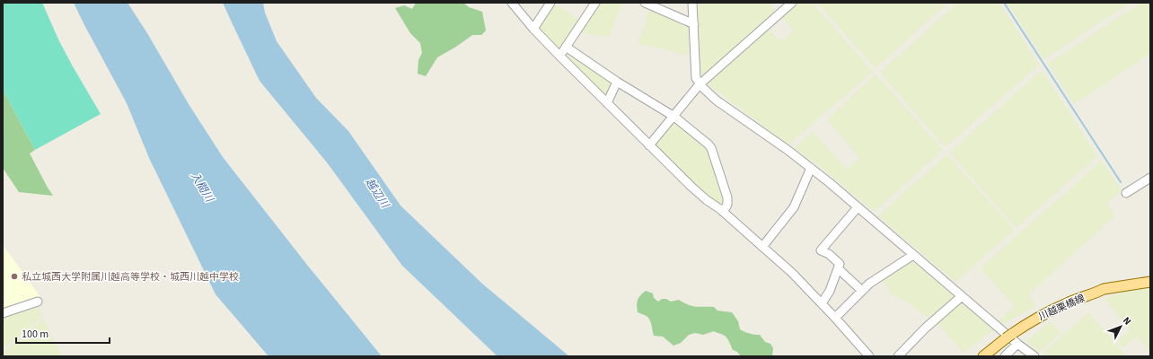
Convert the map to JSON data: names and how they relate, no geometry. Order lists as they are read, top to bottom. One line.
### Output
{"streets":{"main road":["川越栗橋線"]},"water":["入間川","越辺川"],"places":["私立城西大学附属川越高等学校・城西川越中学校"],"scale_bar":"100 m","north":"top right"}
